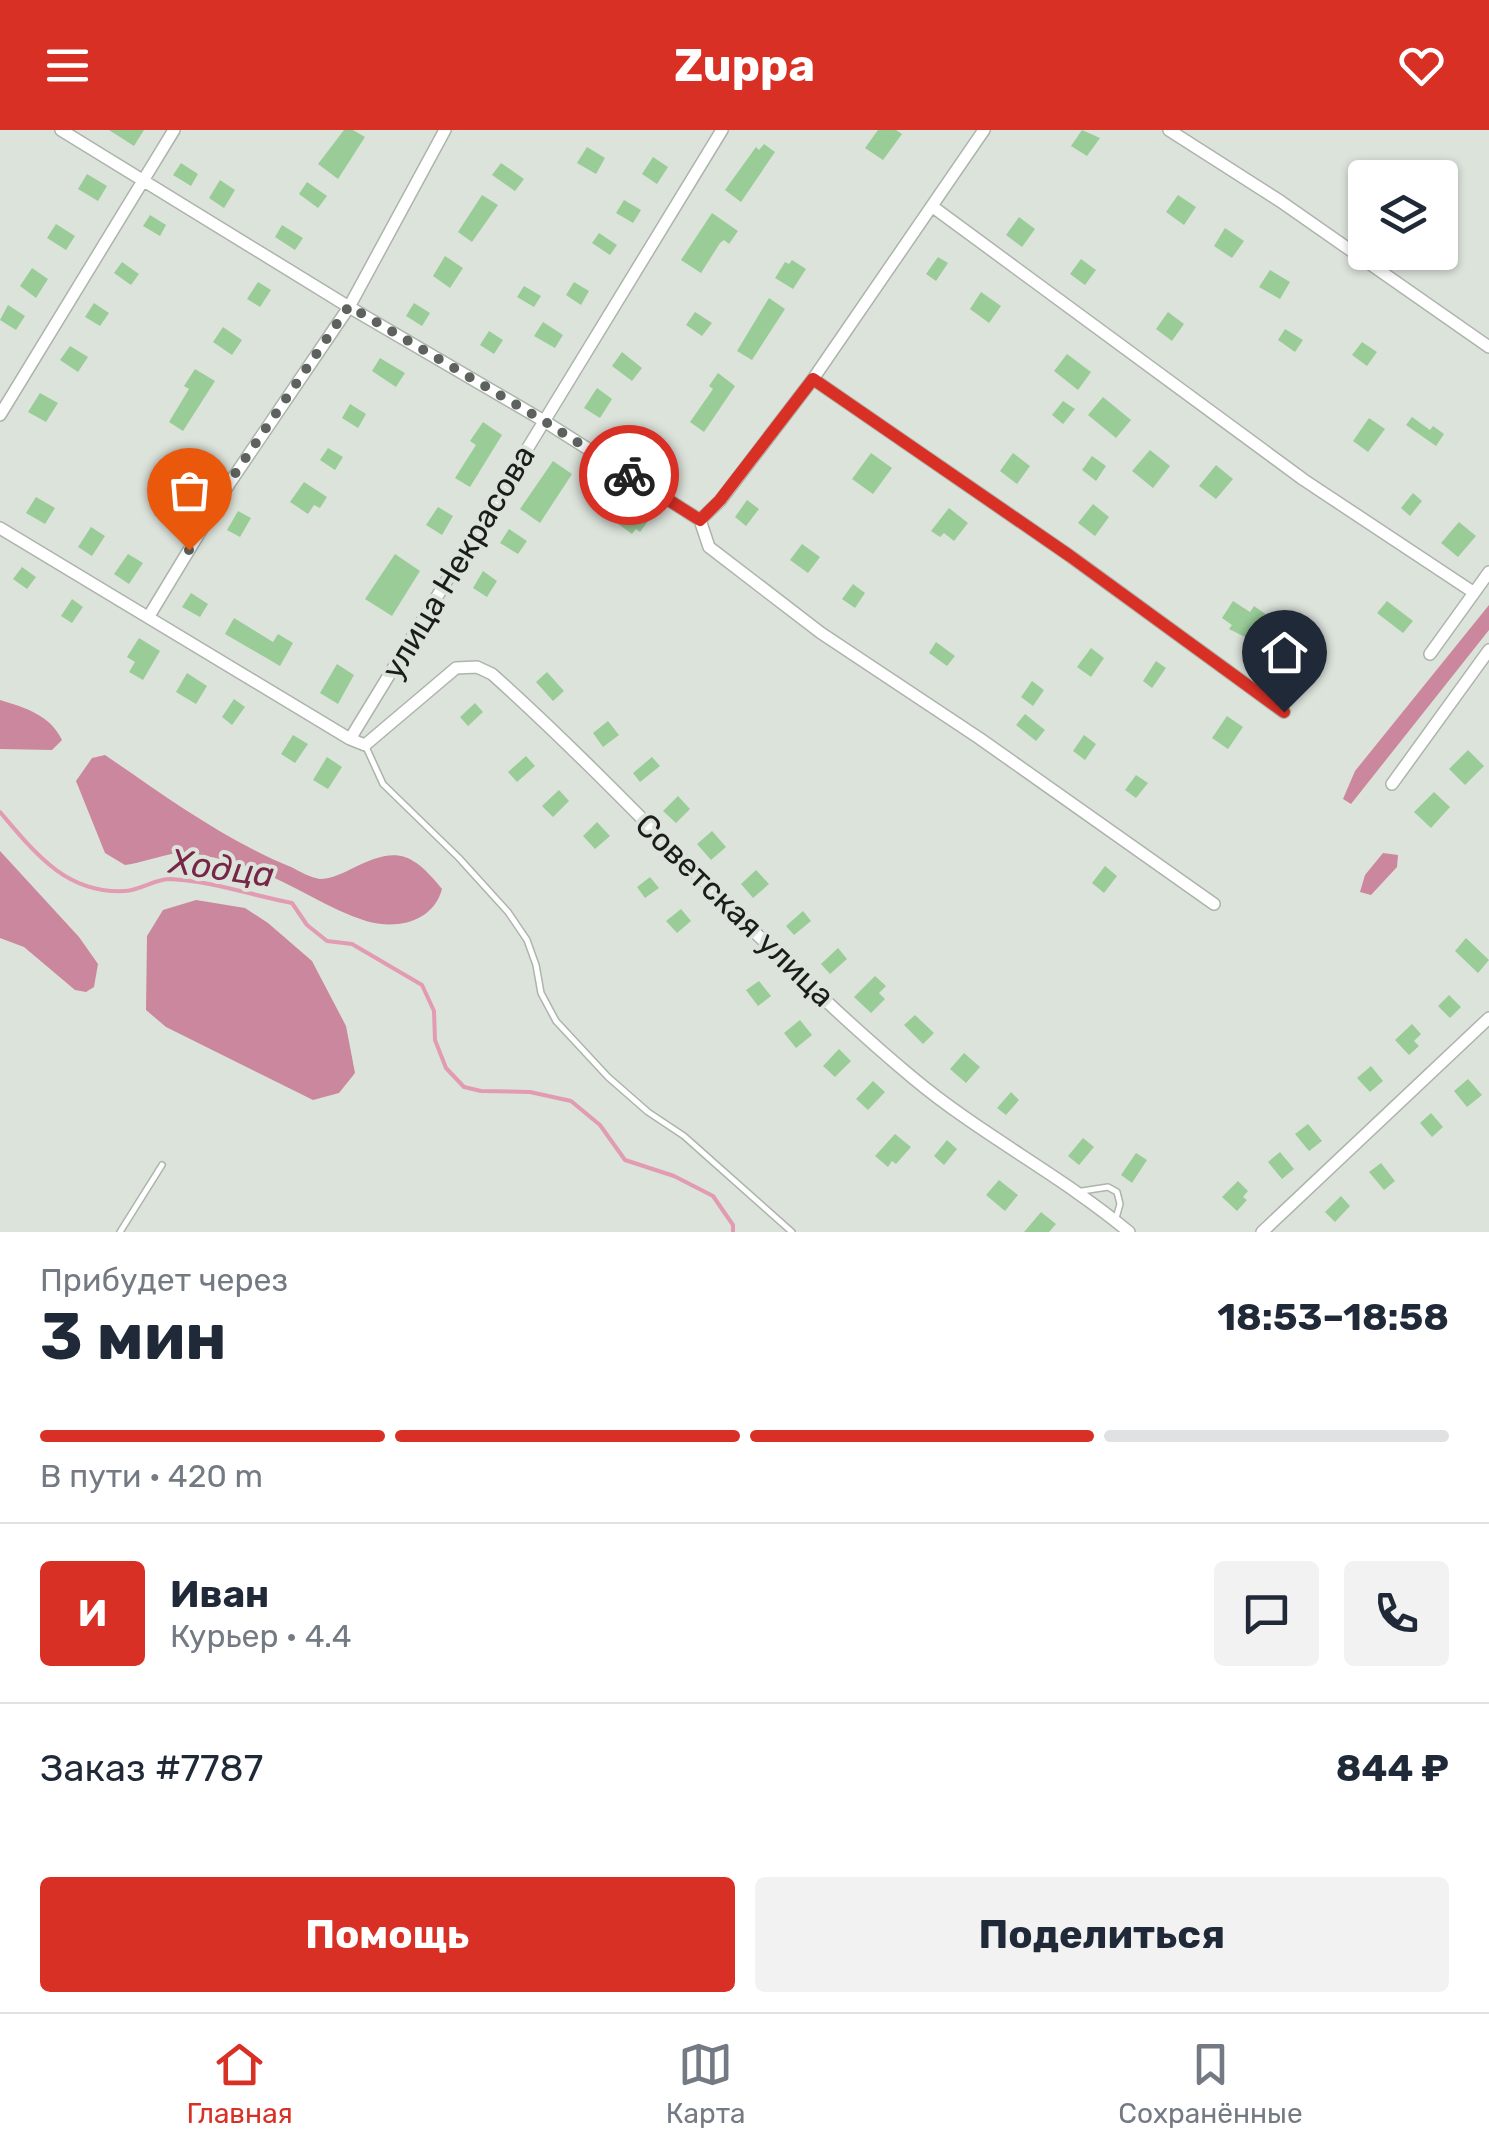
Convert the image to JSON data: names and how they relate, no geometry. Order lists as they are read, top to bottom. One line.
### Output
{"streets":{"street":["улица Некрасова","Советская улица"]},"water":["Ходца"],"page":{"header":"Zuppa","heading":["3 мин","Прибудет через","18:53–18:58"],"panel":["Иван","Курьер · 4.4","Заказ #7787","844 ₽"],"bar":"В пути · 420 m","round":"И","buttons":["Помощь","Поделиться"],"tabs":["Главная","Карта","Сохранённые"]}}
